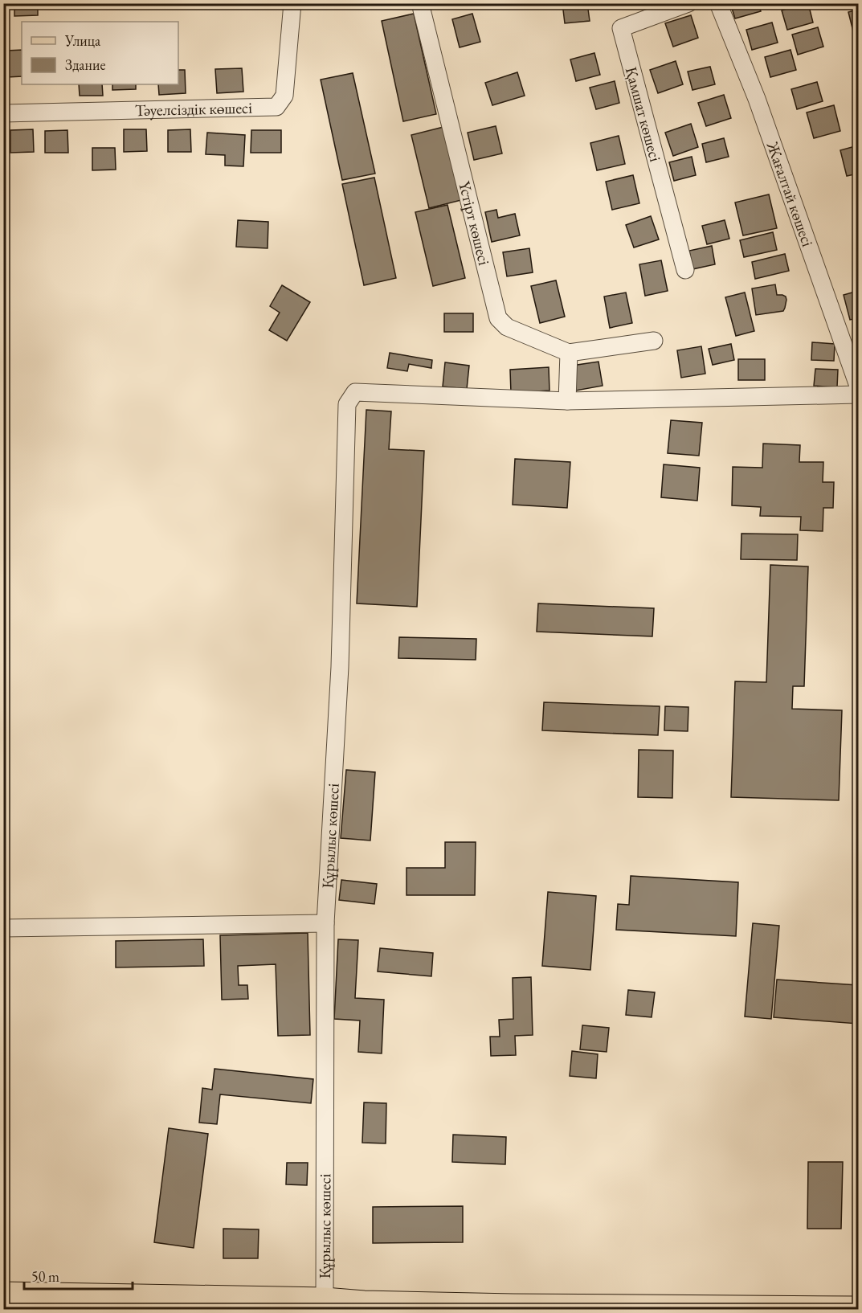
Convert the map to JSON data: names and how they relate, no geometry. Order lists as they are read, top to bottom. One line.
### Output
{"streets":{"street":["Тәуелсіздік көшесі","Қамшат көшесі","Жағалтай көшесі","Үстірт көшесі","Құрылыс көшесі"]},"legend":["Улица","Здание"],"scale_bar":"50 m"}
